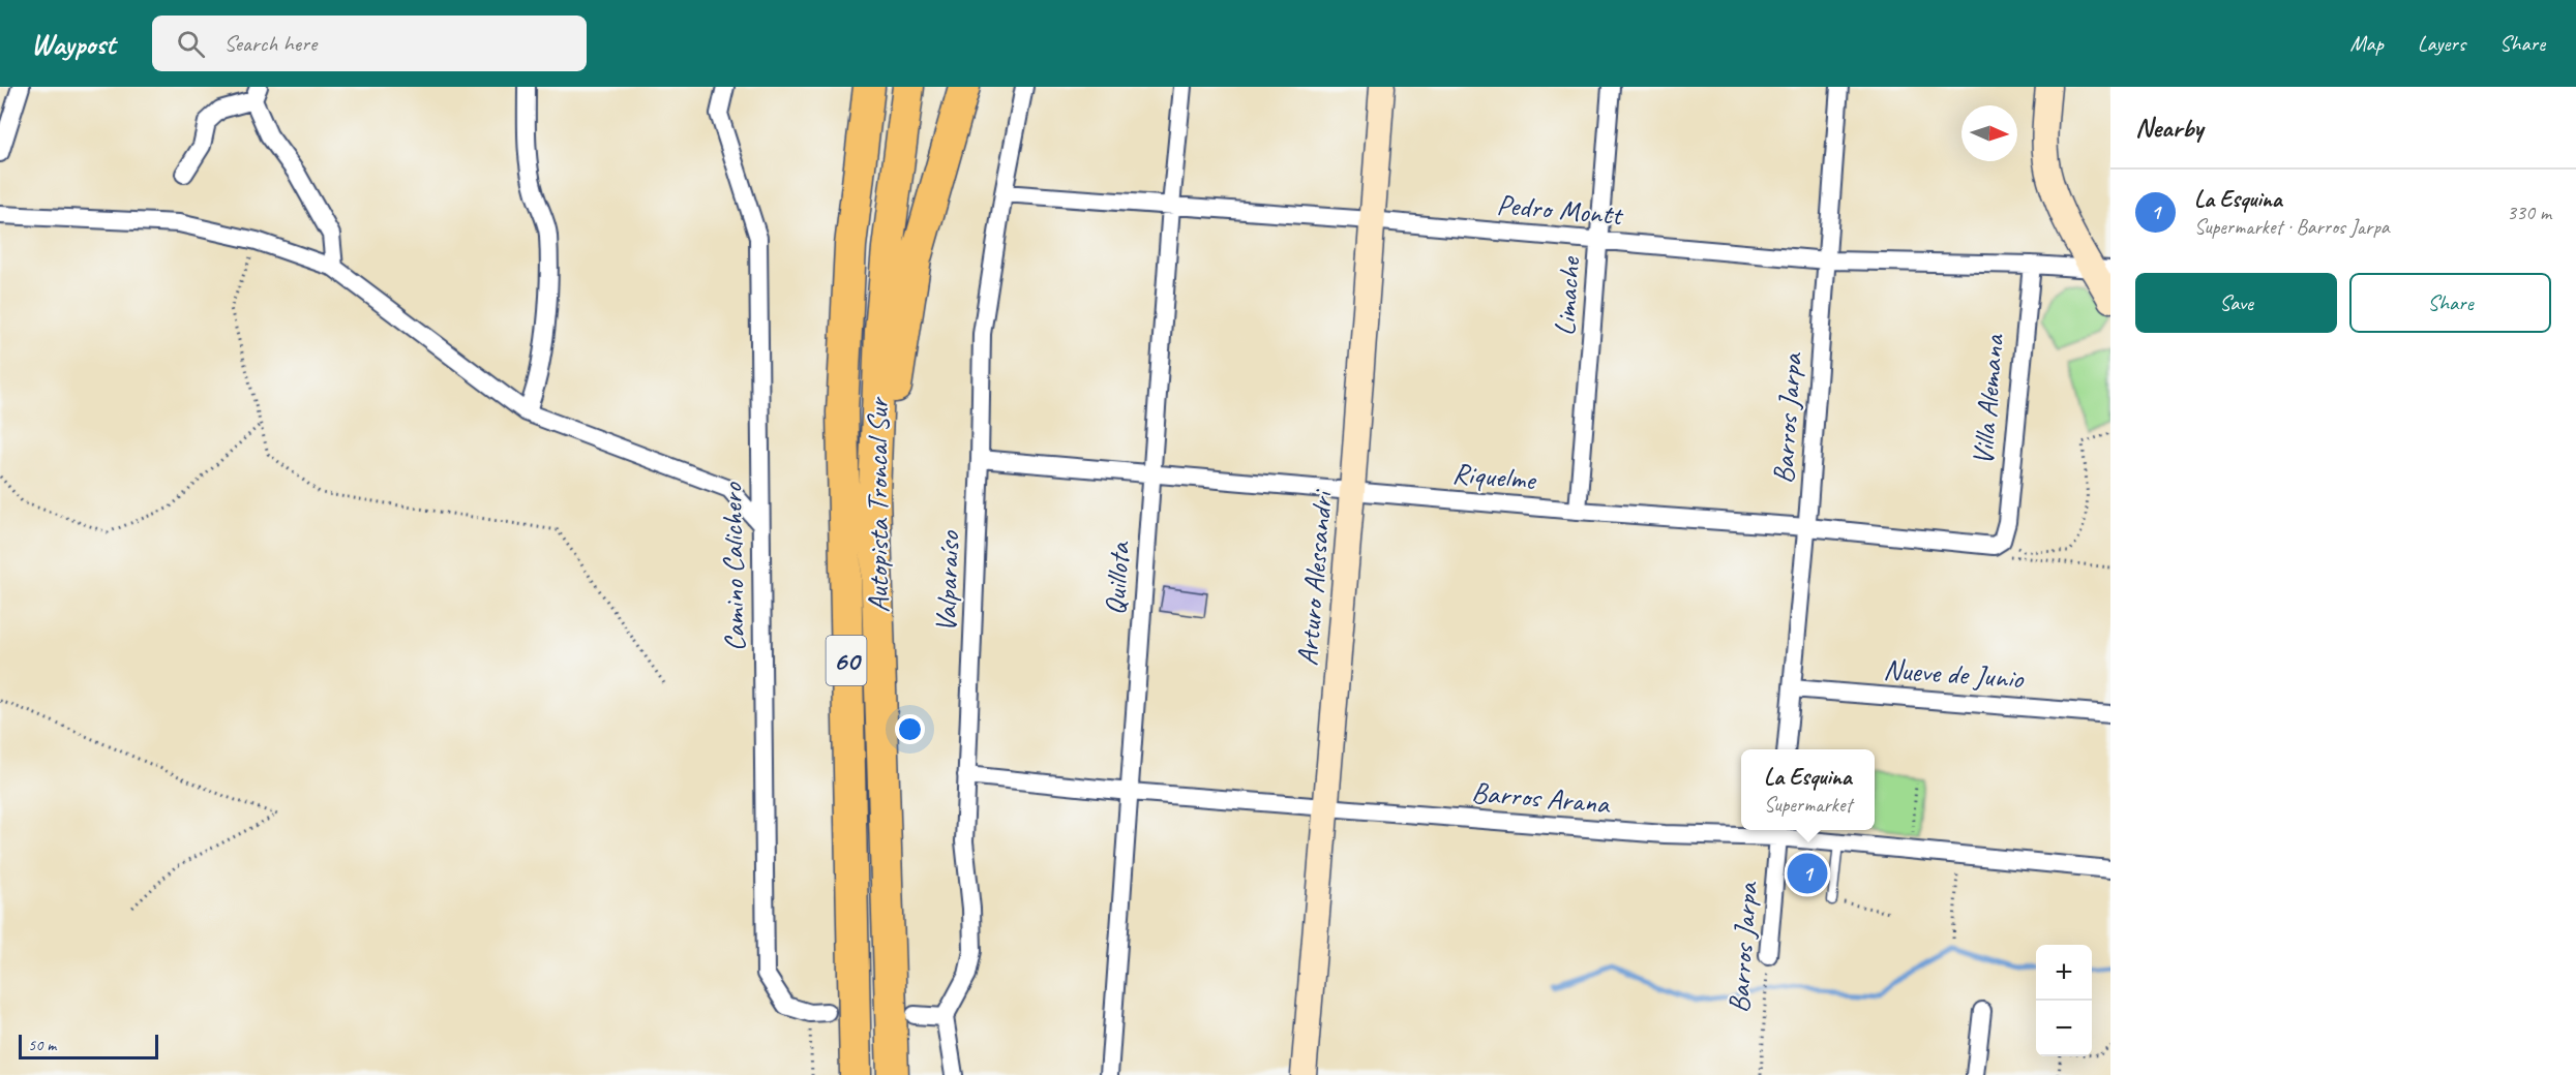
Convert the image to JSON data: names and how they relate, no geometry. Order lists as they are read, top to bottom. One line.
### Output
{"streets":{"highway":["Autopista Troncal Sur","60"],"main road":["Arturo Alessandri"],"street":["Pedro Montt","Limache","Villa Alemana","Barros Jarpa","Riquelme","Camino Calichero","Quillota","Valparaíso","Nueve de Junio","Barros Arana"]},"crossings":[["Pedro Montt","Limache"],["Pedro Montt","Villa Alemana"],["Pedro Montt","Barros Jarpa"],["Pedro Montt","Quillota"],["Pedro Montt","Arturo Alessandri"],["Pedro Montt","Valparaíso"],["Limache","Riquelme"],["Villa Alemana","Riquelme"],["Barros Jarpa","Riquelme"],["Barros Jarpa","Nueve de Junio"],["Barros Jarpa","Barros Arana"],["Riquelme","Quillota"],["Riquelme","Arturo Alessandri"],["Riquelme","Valparaíso"],["Quillota","Barros Arana"],["Arturo Alessandri","Barros Arana"],["Valparaíso","Barros Arana"]],"scale_bar":"50 m","north":"right","page":{"header":"Waypost","search":"Search here","nav":["Map","Layers","Share"],"heading":"Nearby","list":[{"mark":"1","name":"La Esquina","note":"Supermarket · Barros Jarpa","value":"330 m"}],"buttons":["Save","Share"],"popup":["La Esquina","Supermarket"],"pins":"1","map_buttons":["+","−"],"scale":"50 m"}}
